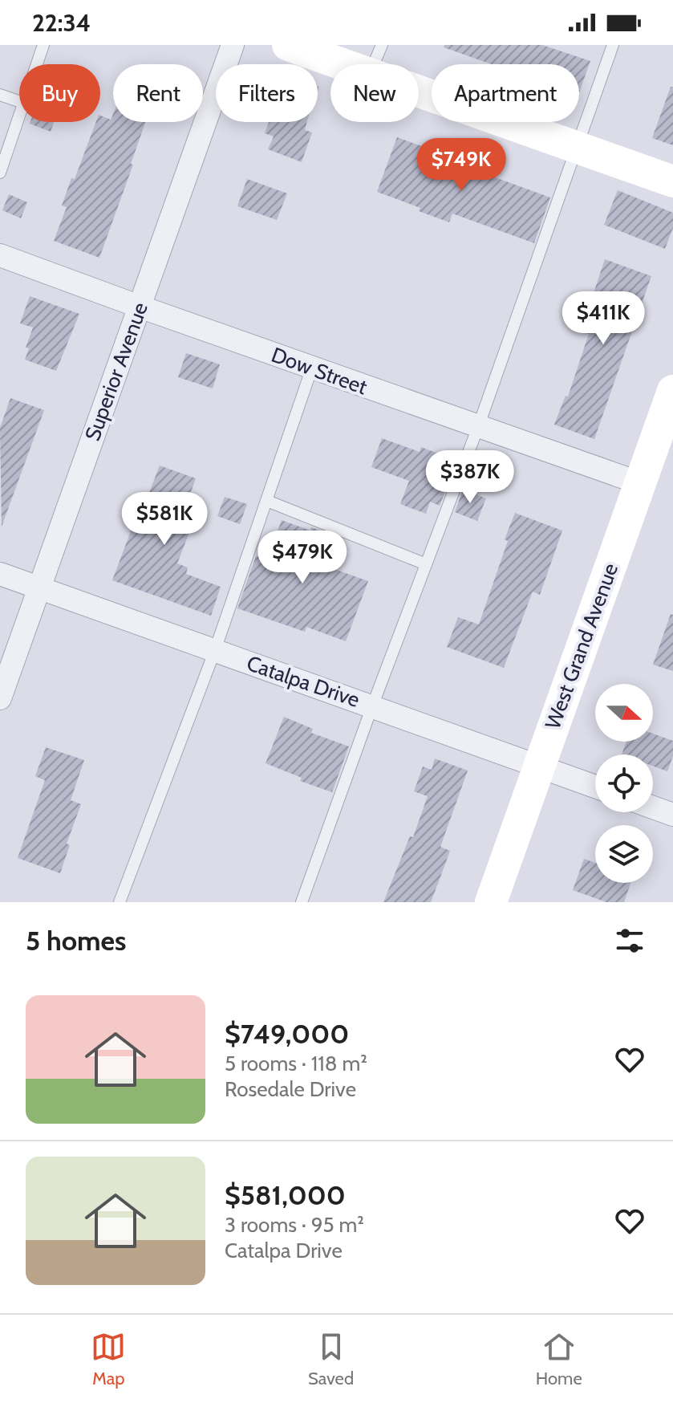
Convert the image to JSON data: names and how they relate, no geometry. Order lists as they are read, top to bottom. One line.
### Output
{"streets":{"street":["Dow Street","Superior Avenue","West Grand Avenue","Catalpa Drive"]},"crossings":[["Dow Street","Superior Avenue"],["Dow Street","West Grand Avenue"],["Superior Avenue","Catalpa Drive"],["West Grand Avenue","Catalpa Drive"]],"north":"right","page":{"status":"22:34","chip":["Buy","Rent","Filters","New","Apartment"],"price":["$749K","$411K","$387K","$581K","$479K"],"heading":"5 homes","list":[{"name":"$749,000","note":"5 rooms · 118 m² · Rosedale Drive"},{"name":"$581,000","note":"3 rooms · 95 m² · Catalpa Drive"}],"tabs":["Map","Saved","Home"]}}
